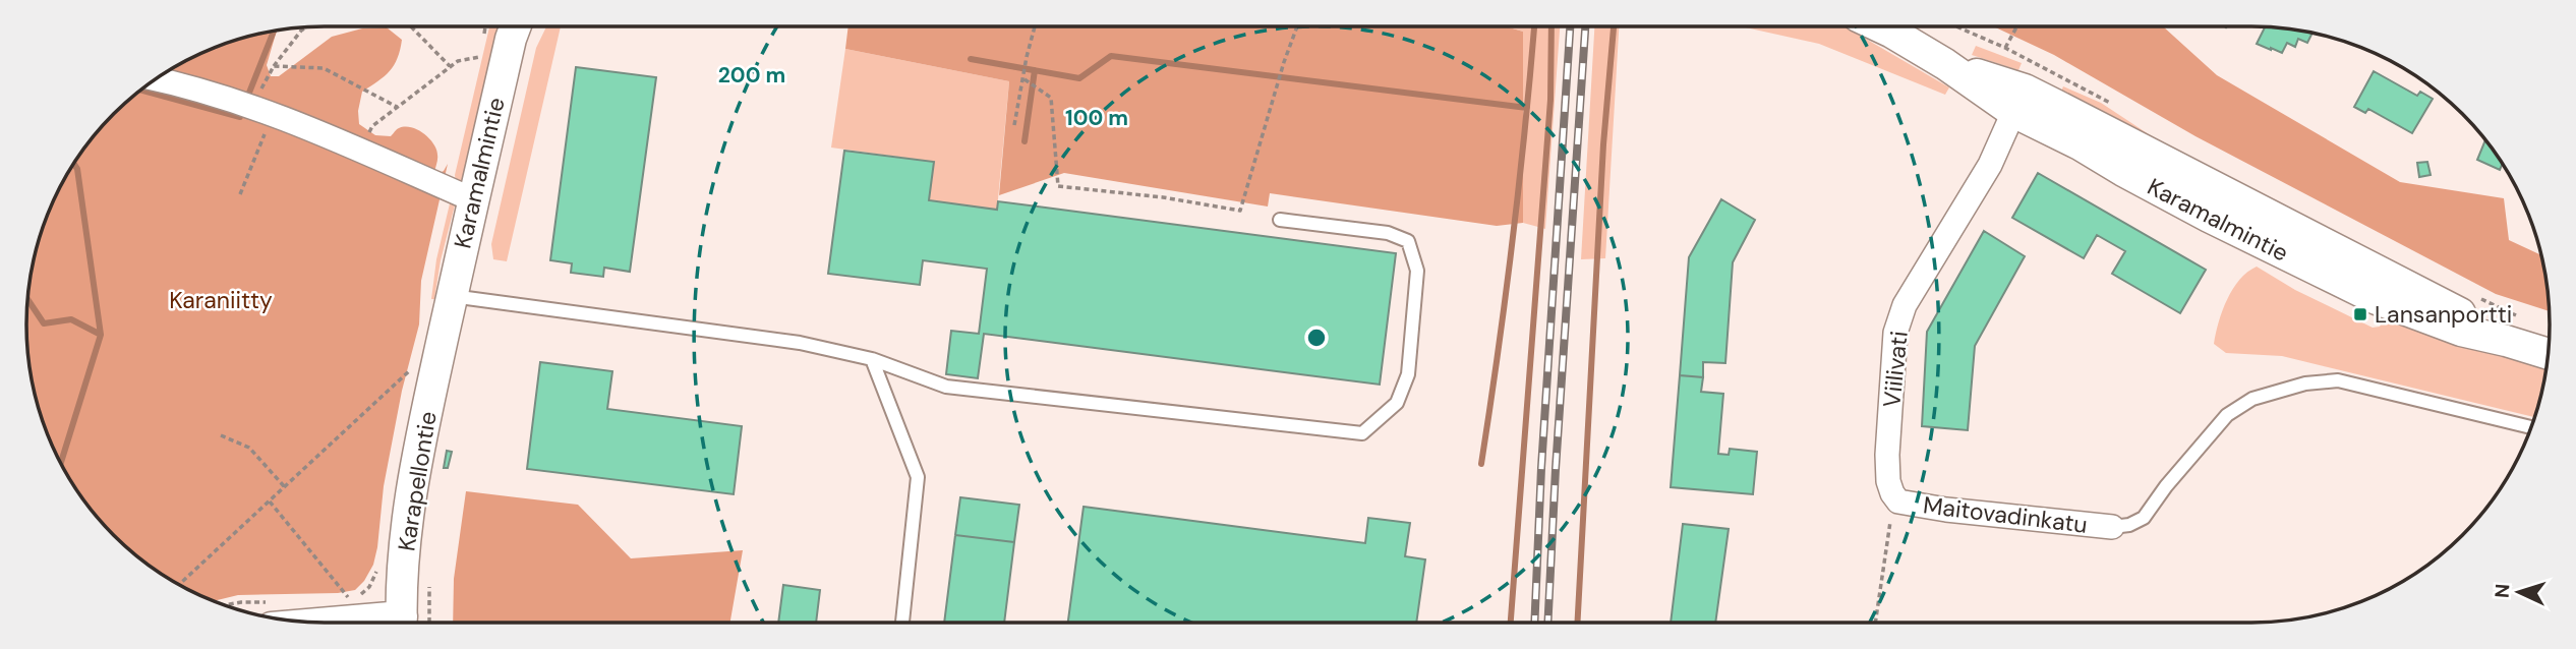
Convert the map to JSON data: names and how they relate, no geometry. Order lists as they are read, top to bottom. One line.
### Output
{"streets":{"street":["Karamalmintie","Viilivati","Karapellontie","Maitovadinkatu"]},"crossings":[["Karamalmintie","Viilivati"],["Karamalmintie","Karapellontie"],["Viilivati","Maitovadinkatu"]],"parks":["Karaniitty"],"places":{"transit":["Lansanportti"]},"north":"left","rings":["200 m","100 m"]}
